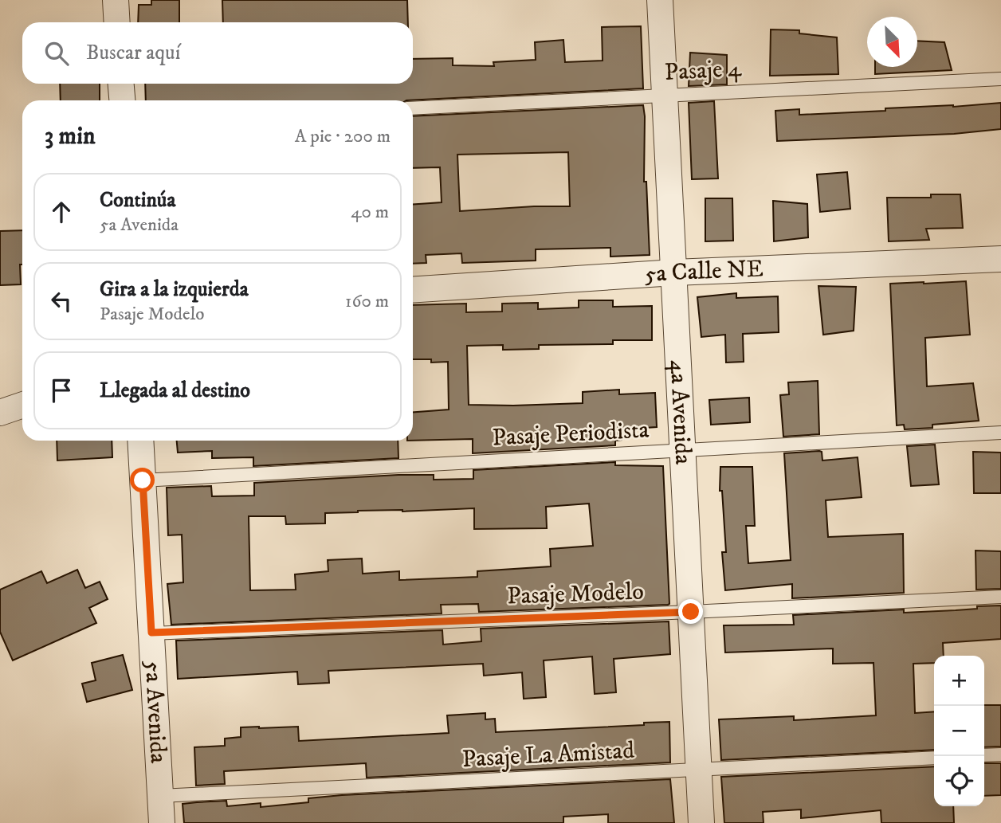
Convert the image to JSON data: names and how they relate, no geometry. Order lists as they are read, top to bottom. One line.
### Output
{"streets":{"street":["5a Calle NE","4a Avenida","5a Avenida"],"lane":["Pasaje 4","Pasaje Periodista","Pasaje Modelo","Pasaje La Amistad"]},"crossings":[["Pasaje 4","4a Avenida"],["5a Calle NE","4a Avenida"],["4a Avenida","Pasaje Periodista"],["4a Avenida","Pasaje Modelo"],["4a Avenida","Pasaje La Amistad"],["Pasaje Periodista","5a Avenida"],["Pasaje Modelo","5a Avenida"],["5a Avenida","Pasaje La Amistad"]],"north":"bottom right","page":{"search":"Buscar aquí","heading":["3 min","A pie · 200 m"],"list":[["Continúa","5a Avenida","40 m"],["Gira a la izquierda","Pasaje Modelo","160 m"],"Llegada al destino"],"map_buttons":["+","−"]}}
